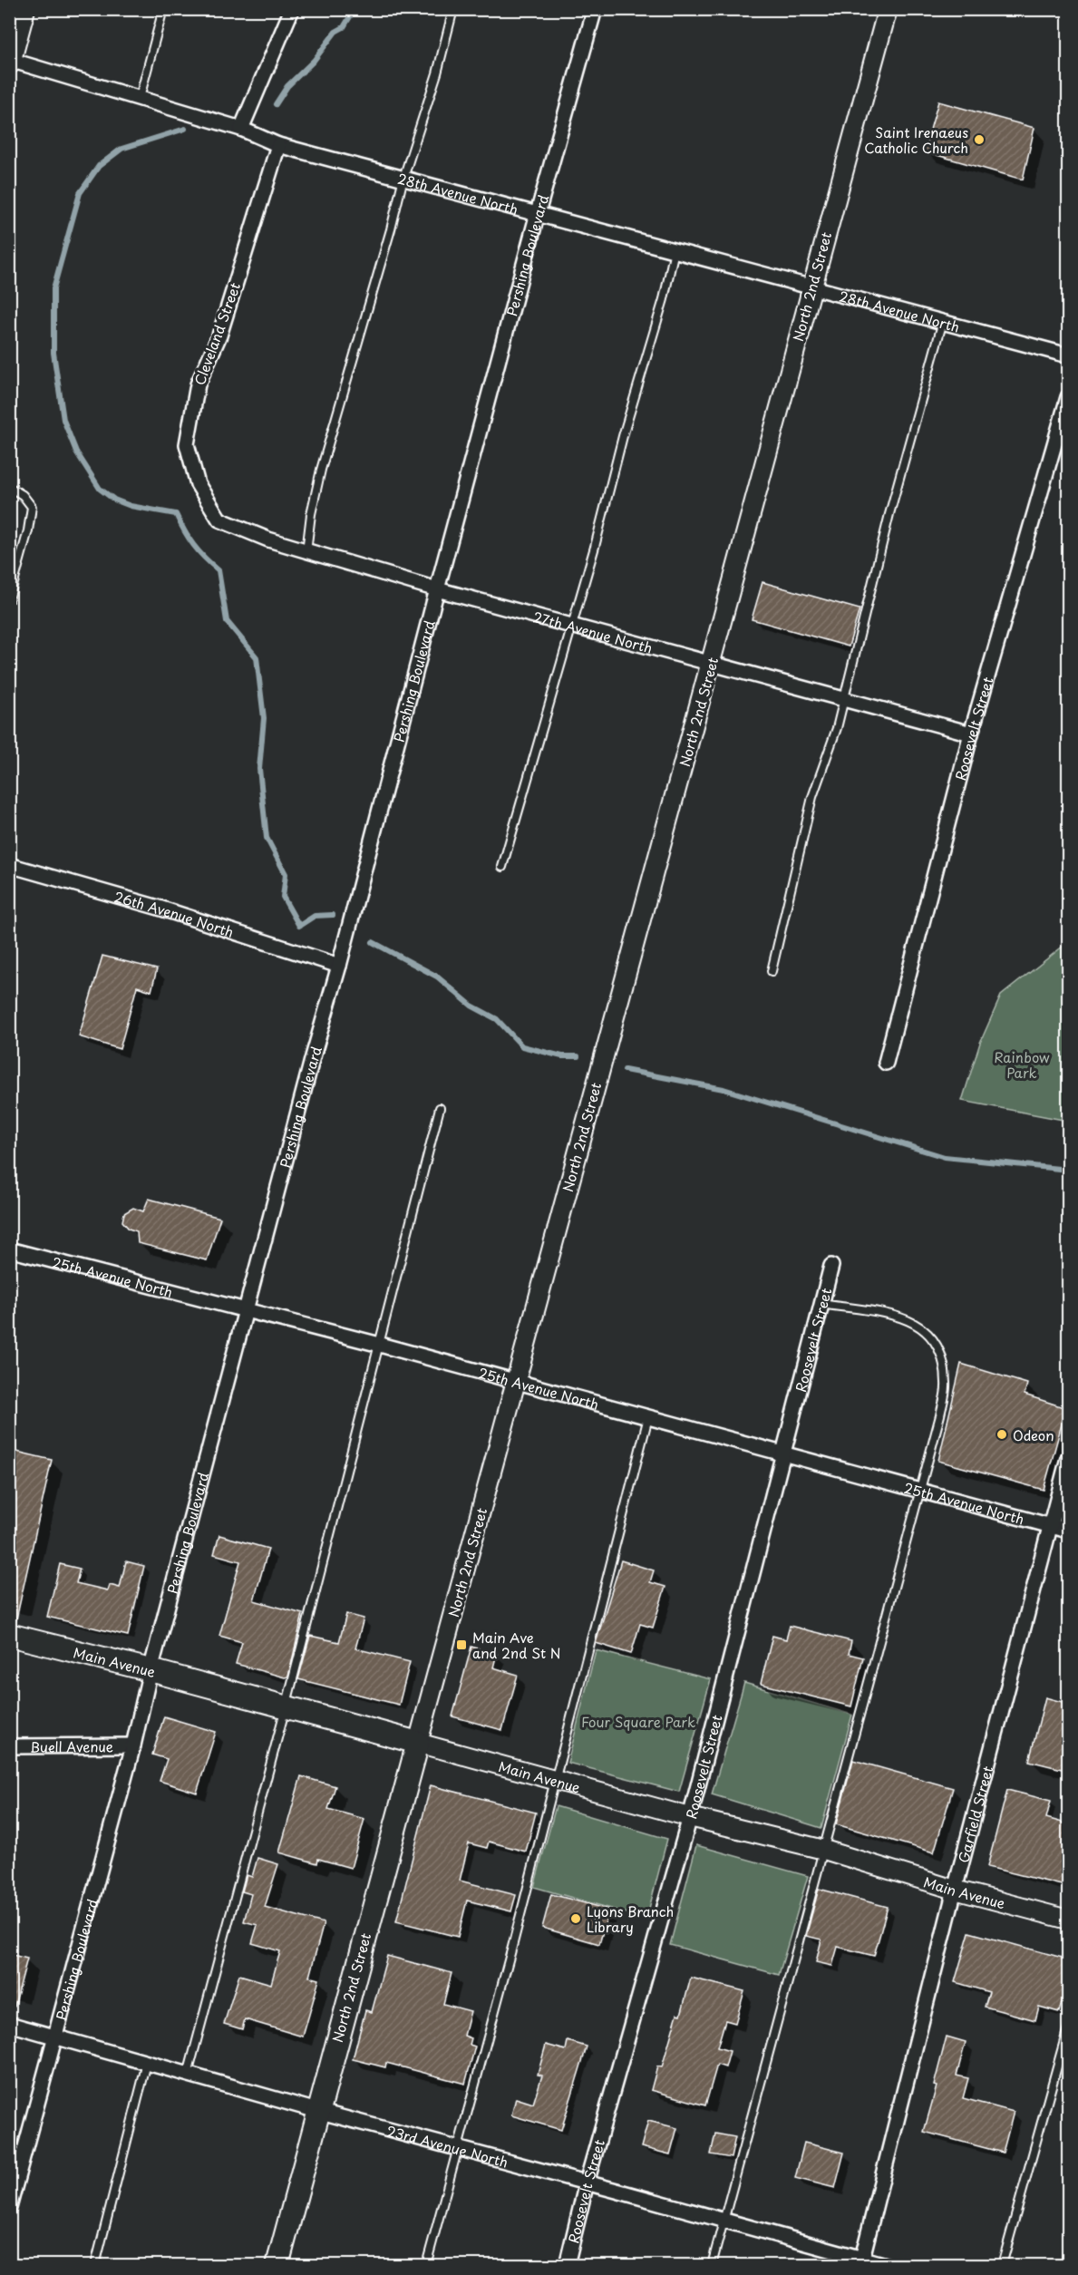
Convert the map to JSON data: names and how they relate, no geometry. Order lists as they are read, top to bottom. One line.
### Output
{"streets":{"main road":["North 2nd Street","Main Avenue"],"street":["28th Avenue North","Pershing Boulevard","Cleveland Street","27th Avenue North","Roosevelt Street","26th Avenue North","25th Avenue North","Buell Avenue","Garfield Street","23rd Avenue North"]},"crossings":[["28th Avenue North","Pershing Boulevard"],["28th Avenue North","North 2nd Street"],["28th Avenue North","Cleveland Street"],["Pershing Boulevard","27th Avenue North"],["Pershing Boulevard","26th Avenue North"],["Pershing Boulevard","25th Avenue North"],["Pershing Boulevard","Main Avenue"],["Pershing Boulevard","Buell Avenue"],["Pershing Boulevard","23rd Avenue North"],["North 2nd Street","27th Avenue North"],["North 2nd Street","25th Avenue North"],["North 2nd Street","Main Avenue"],["North 2nd Street","23rd Avenue North"],["Cleveland Street","27th Avenue North"],["27th Avenue North","Roosevelt Street"],["Roosevelt Street","25th Avenue North"],["Roosevelt Street","Main Avenue"],["Roosevelt Street","23rd Avenue North"],["25th Avenue North","Garfield Street"],["Main Avenue","Garfield Street"],["Garfield Street","23rd Avenue North"]],"parks":["Rainbow Park","Four Square Park"],"places":{"other":["Saint Irenaeus Catholic Church","Odeon","Lyons Branch Library"],"transit":["Main Ave and 2nd St N"]}}
